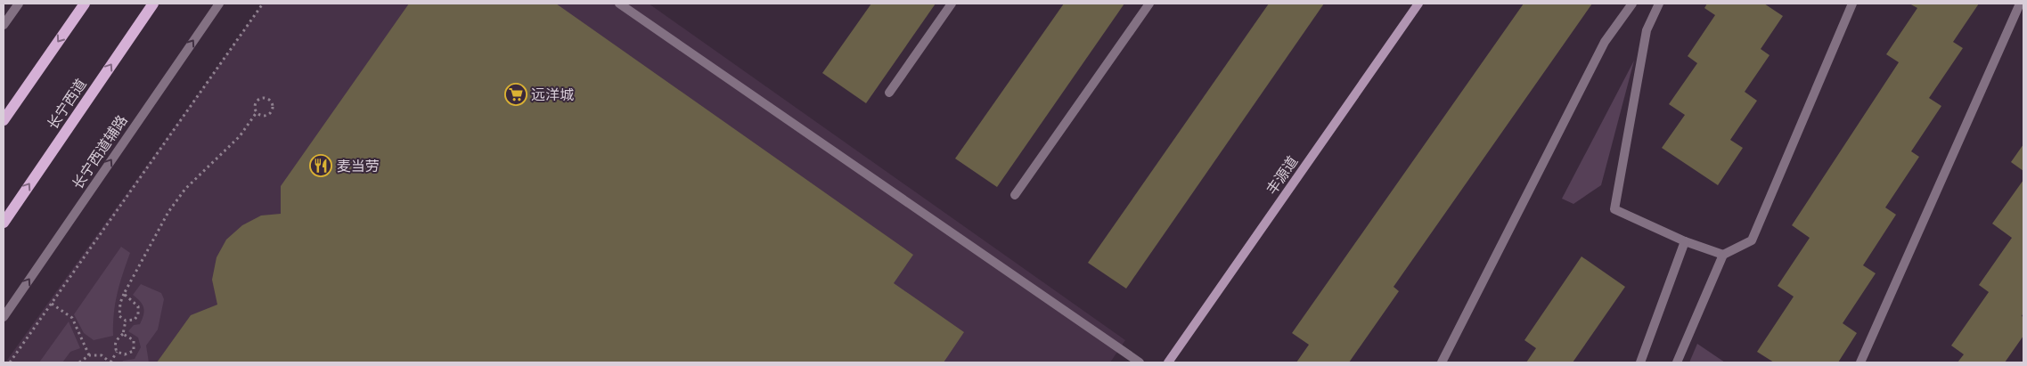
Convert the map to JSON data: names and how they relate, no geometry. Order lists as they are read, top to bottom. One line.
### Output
{"streets":{"main road":["长宁西道"],"street":["长宁西道辅路","丰源道"]},"one_way":["长宁西道辅路"],"places":{"supermarket":["远洋城"],"restaurant":["麦当劳"]}}
